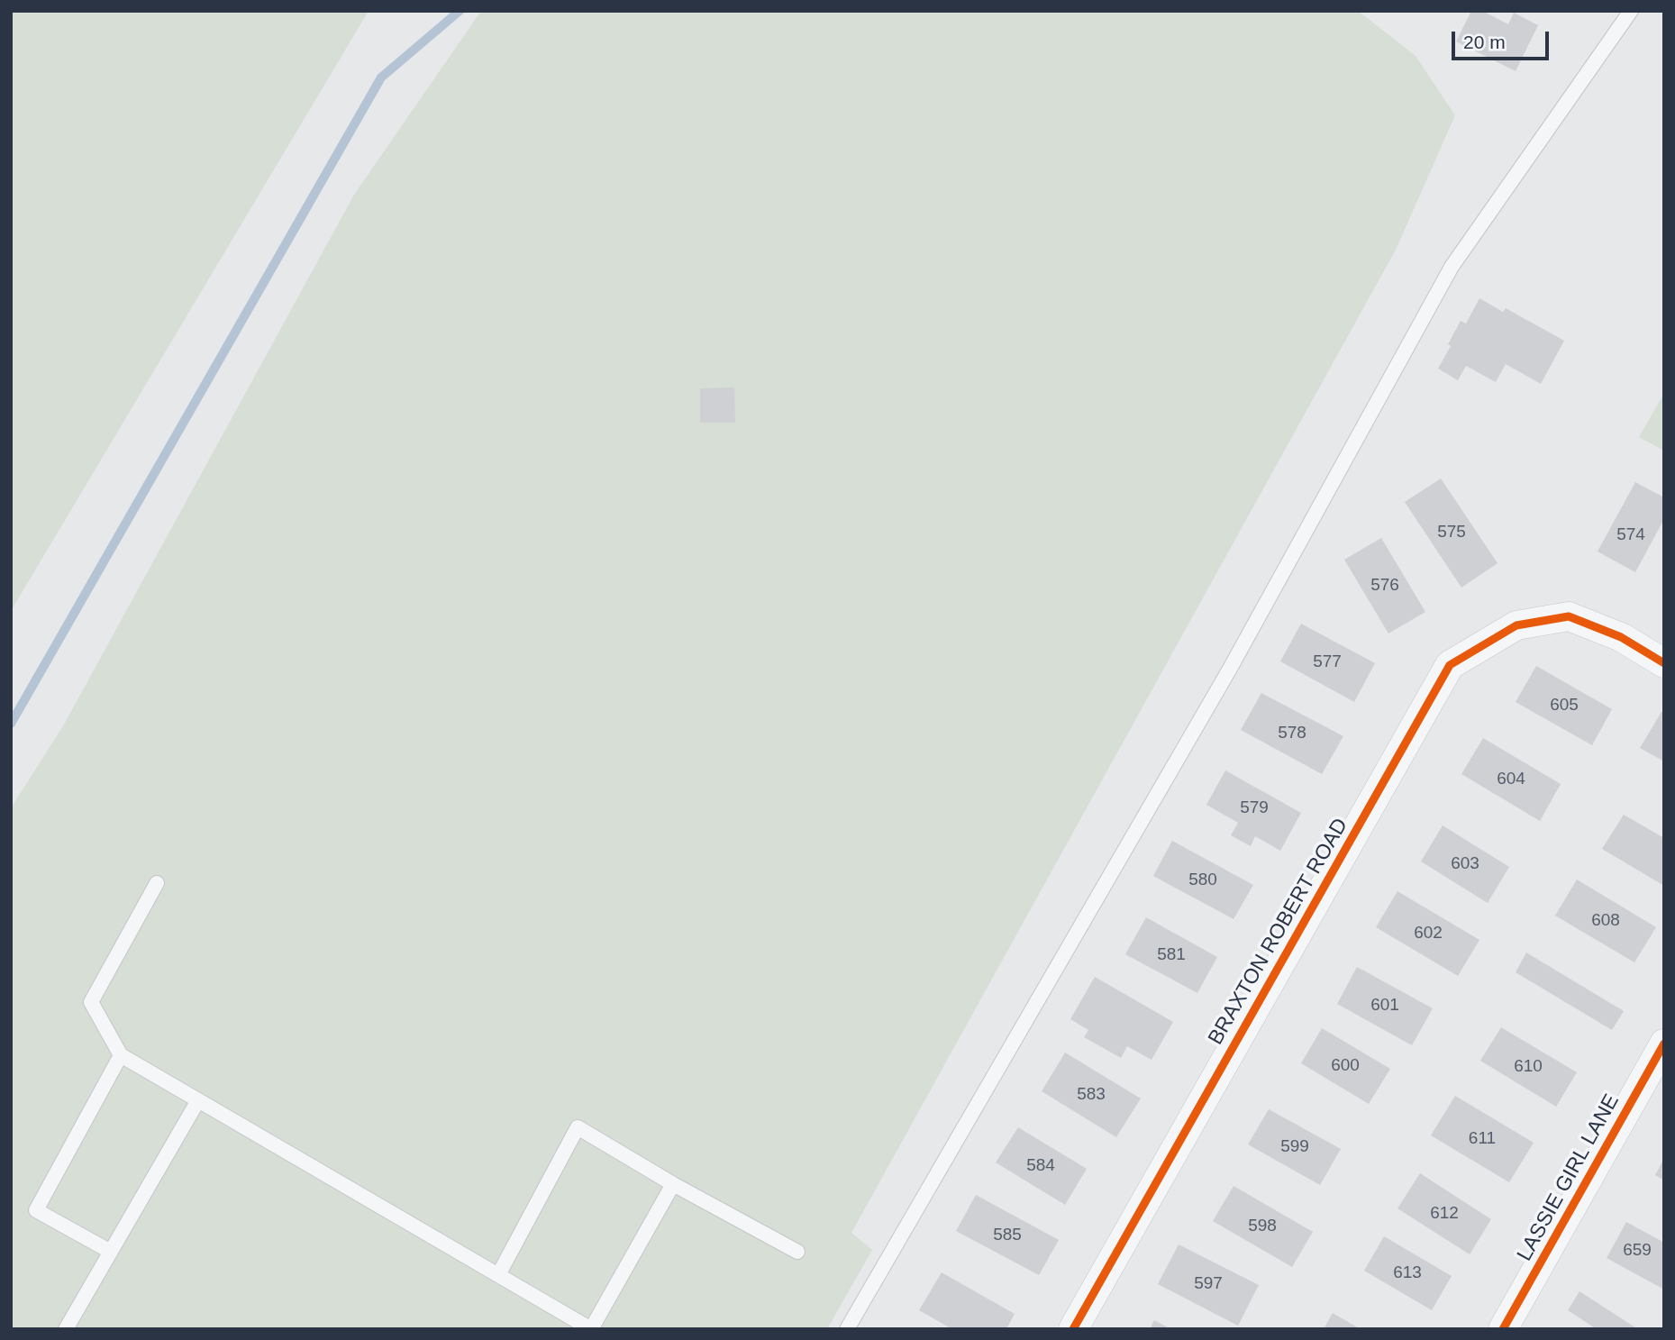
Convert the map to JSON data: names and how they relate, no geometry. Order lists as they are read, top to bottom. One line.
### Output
{"streets":{"street":["BRAXTON ROBERT ROAD","LASSIE GIRL LANE"]},"house_numbers":["575","574","576","577","605","578","604","579","603","580","608","602","581","601","600","610","583","611","599","584","612","598","585","659","613","597"],"scale_bar":"20 m"}
